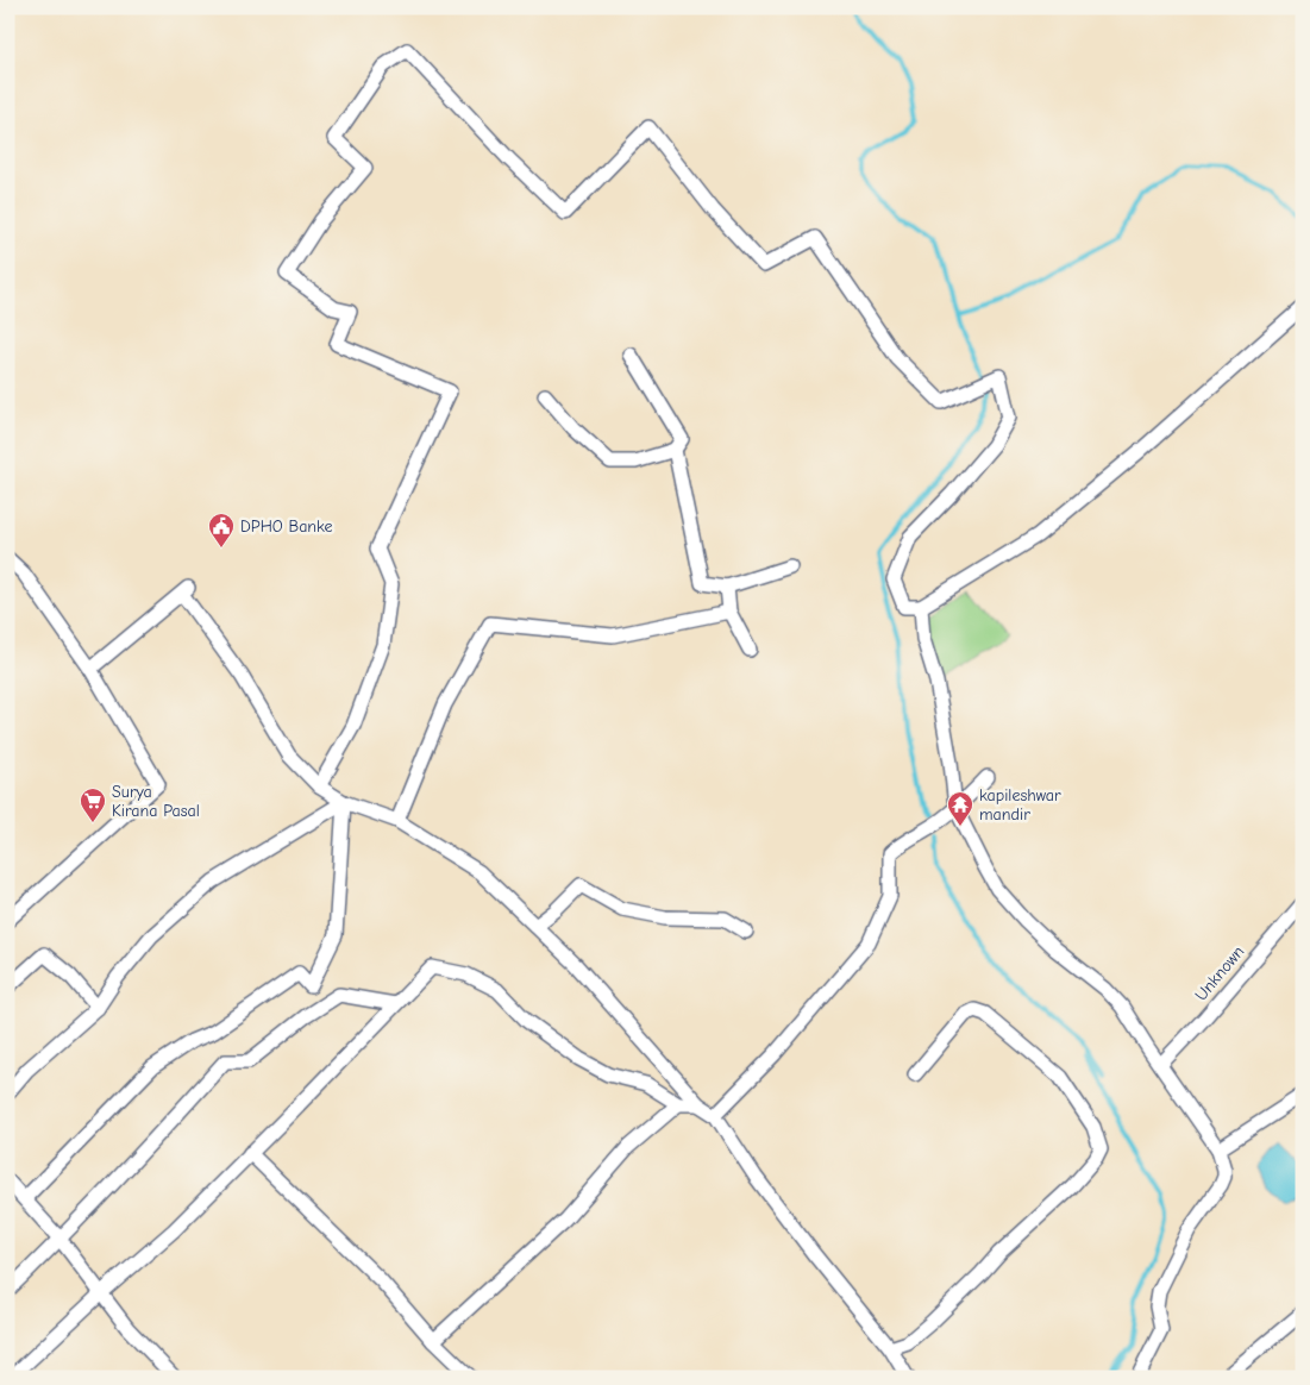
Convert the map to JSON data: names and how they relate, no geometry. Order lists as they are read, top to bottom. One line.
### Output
{"streets":{"street":["Unknown"]},"places":{"public building":["DPHO Banke"],"supermarket":["Surya Kirana Pasal"],"temple":["kapileshwar mandir"]}}
